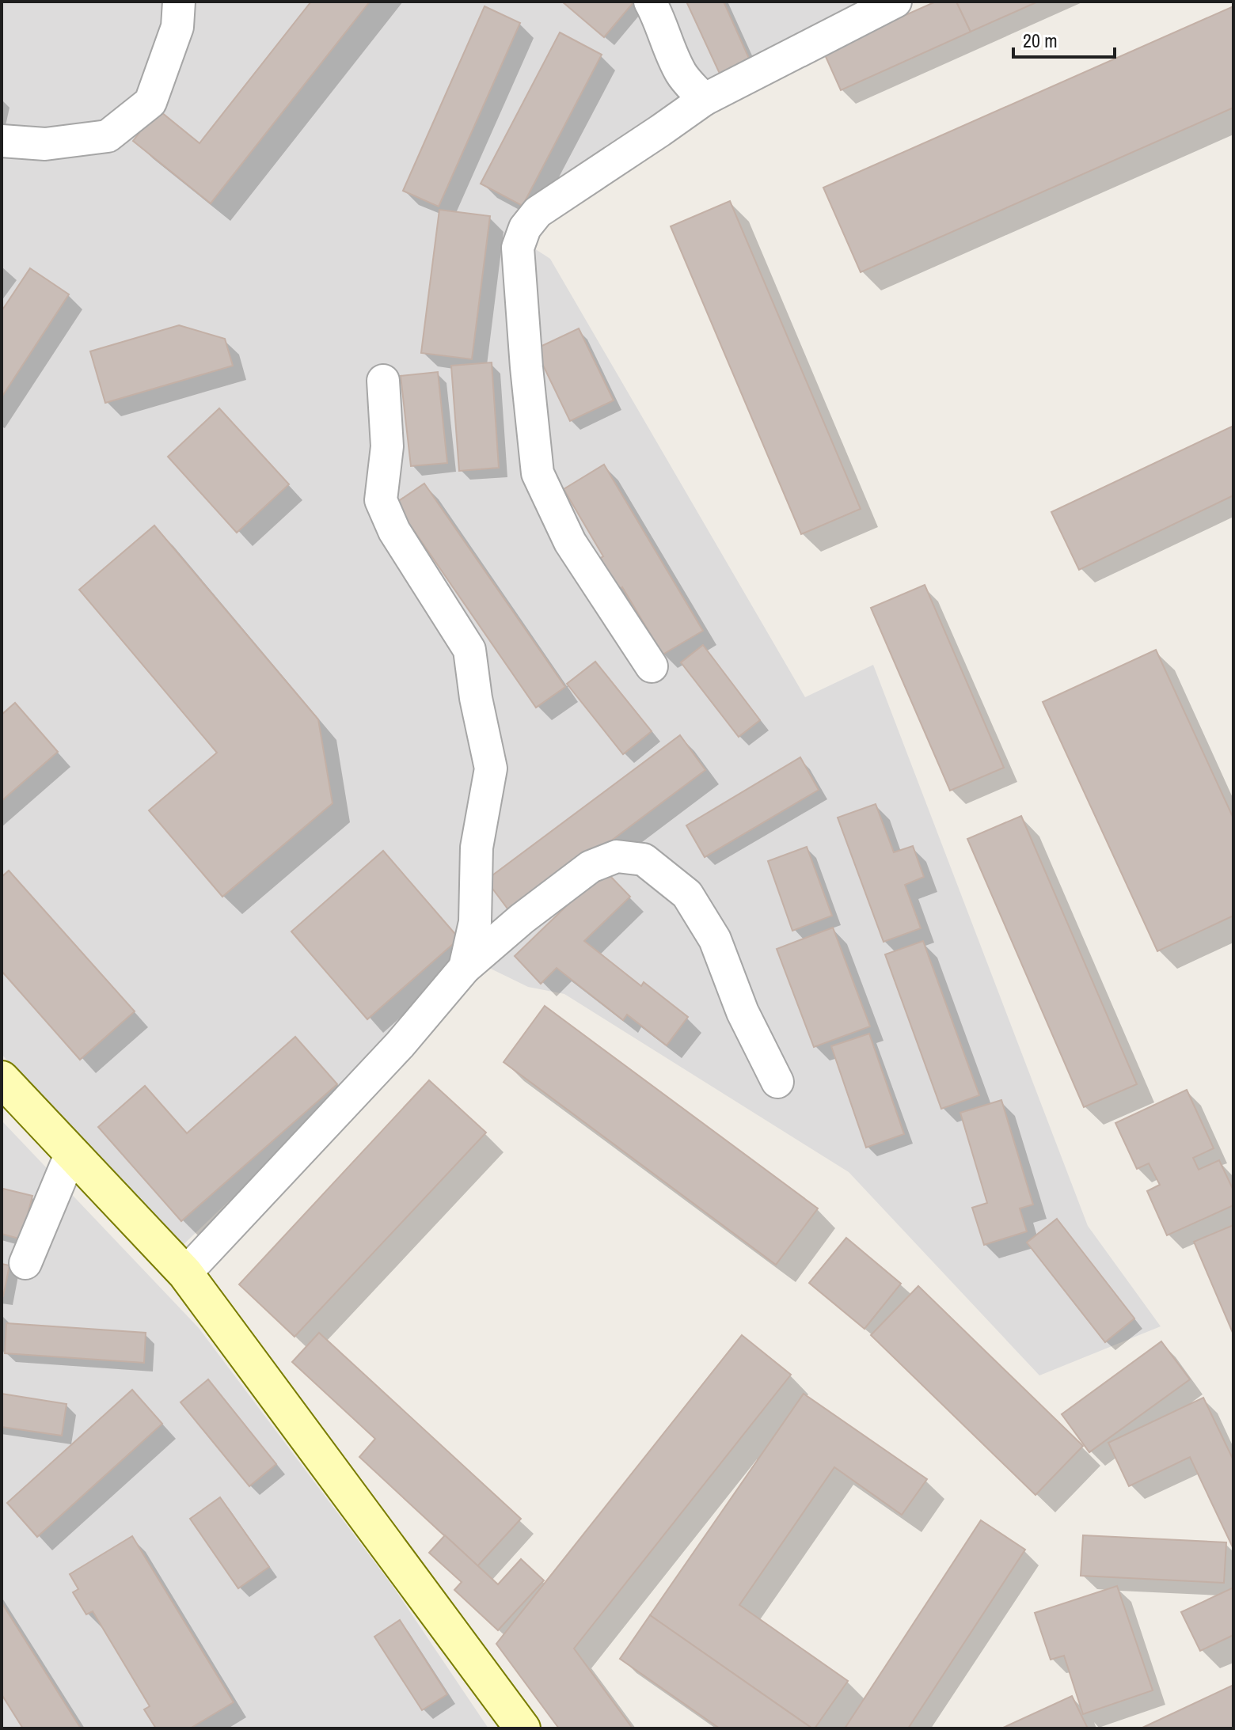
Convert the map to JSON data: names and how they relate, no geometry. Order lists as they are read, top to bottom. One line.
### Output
{"scale_bar":"20 m"}
